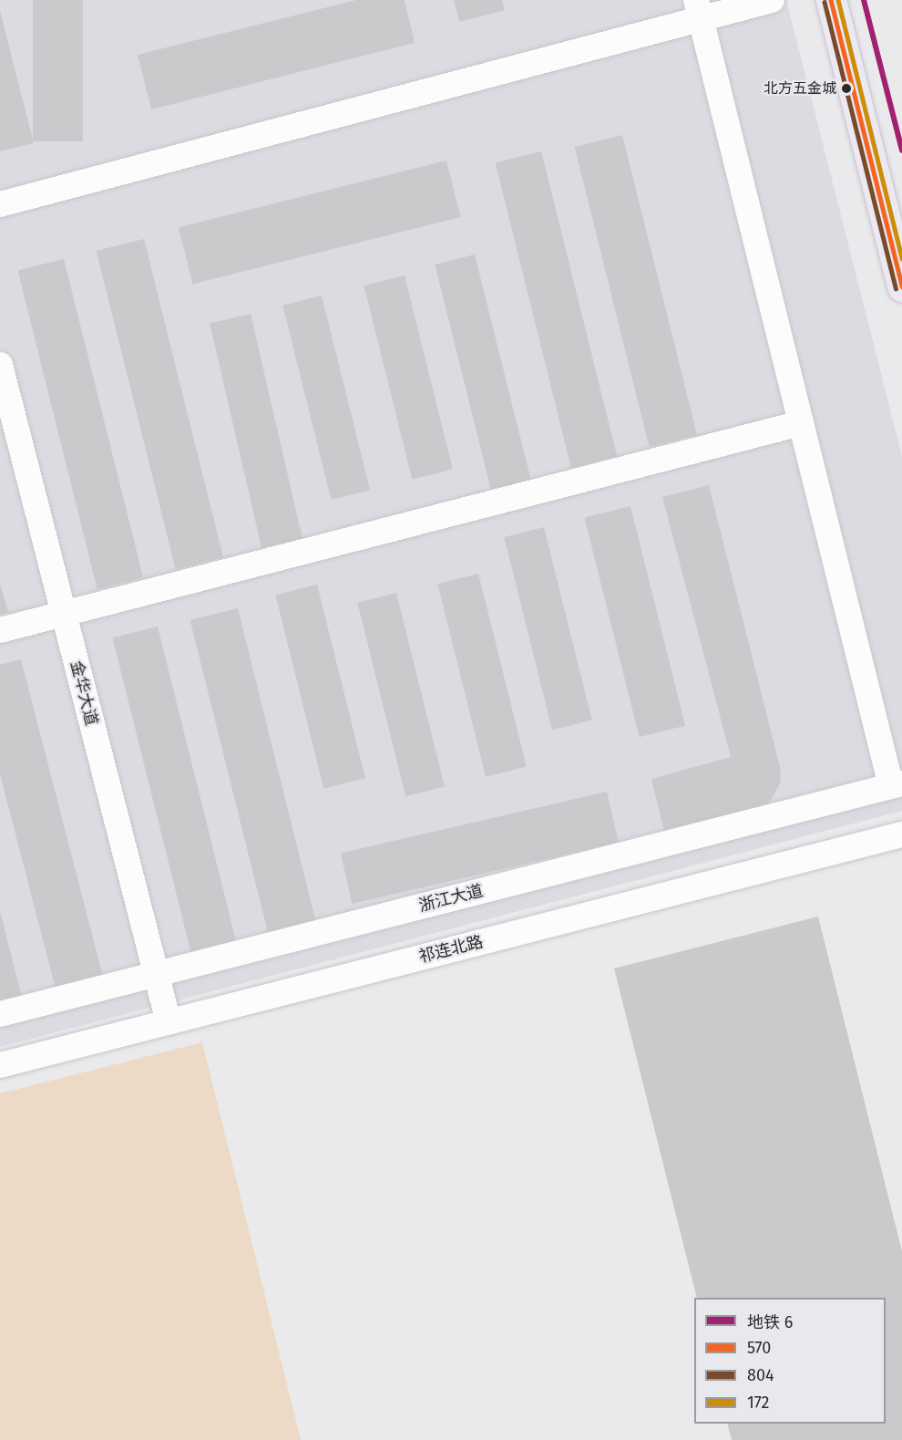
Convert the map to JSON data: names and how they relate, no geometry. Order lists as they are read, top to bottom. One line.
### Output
{"streets":{"street":["金华大道","浙江大道","祁连北路"]},"crossings":[["金华大道","浙江大道"],["金华大道","祁连北路"]],"places":["北方五金城"],"lines":["metro line 6","transit line 570","transit line 172","transit line 804"],"legend":["地铁 6","570","804","172"]}
